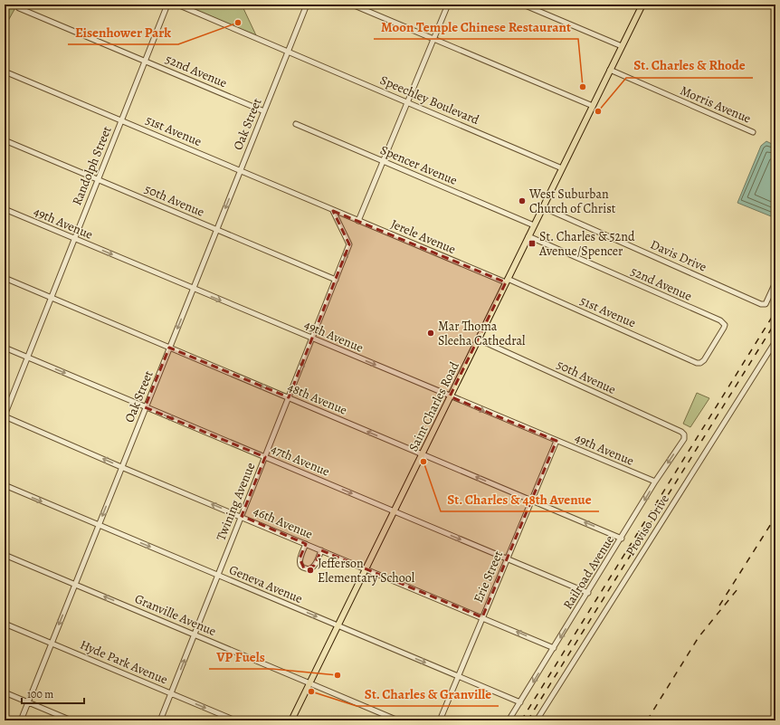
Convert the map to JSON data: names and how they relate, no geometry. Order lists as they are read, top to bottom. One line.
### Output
{"streets":{"main road":["Saint Charles Road"],"street":["52nd Avenue","Speechley Boulevard","Morris Avenue","Oak Street","51st Avenue","Spencer Avenue","Randolph Street","50th Avenue","49th Avenue","Jerele Avenue","Davis Drive","48th Avenue","47th Avenue","Twining Avenue","46th Avenue","Proviso Drive","Railroad Avenue","Erie Street","Geneva Avenue","Granville Avenue","Hyde Park Avenue"]},"crossings":[["52nd Avenue","Oak Street"],["52nd Avenue","51st Avenue"],["52nd Avenue","Randolph Street"],["52nd Avenue","Saint Charles Road"],["Speechley Boulevard","Oak Street"],["Speechley Boulevard","Saint Charles Road"],["Morris Avenue","Saint Charles Road"],["Oak Street","51st Avenue"],["Oak Street","50th Avenue"],["Oak Street","49th Avenue"],["Oak Street","48th Avenue"],["Oak Street","47th Avenue"],["Oak Street","46th Avenue"],["Oak Street","Geneva Avenue"],["Oak Street","Granville Avenue"],["Oak Street","Hyde Park Avenue"],["51st Avenue","Randolph Street"],["51st Avenue","Jerele Avenue"],["51st Avenue","Saint Charles Road"],["51st Avenue","Twining Avenue"],["Spencer Avenue","Saint Charles Road"],["Randolph Street","50th Avenue"],["Randolph Street","49th Avenue"],["Randolph Street","48th Avenue"],["Randolph Street","47th Avenue"],["Randolph Street","46th Avenue"],["50th Avenue","Saint Charles Road"],["50th Avenue","Twining Avenue"],["50th Avenue","Railroad Avenue"],["49th Avenue","Saint Charles Road"],["49th Avenue","Twining Avenue"],["49th Avenue","Railroad Avenue"],["49th Avenue","Erie Street"],["Jerele Avenue","Saint Charles Road"],["Jerele Avenue","Twining Avenue"],["Davis Drive","Saint Charles Road"],["48th Avenue","Saint Charles Road"],["48th Avenue","Twining Avenue"],["48th Avenue","Railroad Avenue"],["48th Avenue","Erie Street"],["Saint Charles Road","47th Avenue"],["Saint Charles Road","46th Avenue"],["Saint Charles Road","Geneva Avenue"],["Saint Charles Road","Granville Avenue"],["47th Avenue","Twining Avenue"],["47th Avenue","Railroad Avenue"],["47th Avenue","Erie Street"],["Twining Avenue","46th Avenue"],["Twining Avenue","Geneva Avenue"],["Twining Avenue","Granville Avenue"],["Twining Avenue","Hyde Park Avenue"],["46th Avenue","Railroad Avenue"],["46th Avenue","Erie Street"],["Railroad Avenue","Geneva Avenue"],["Erie Street","Geneva Avenue"]],"one_way":["49th Avenue","48th Avenue","47th Avenue","46th Avenue","Railroad Avenue","Geneva Avenue"],"places":{"other":["Eisenhower Park","Moon Temple Chinese Restaurant","St. Charles & Rhode","West Suburban Church of Christ","Mar Thoma Sleeha Cathedral","St. Charles & 48th Avenue","Jefferson Elementary School","VP Fuels","St. Charles & Granville"],"transit":["St. Charles & 52nd Avenue/Spencer"]},"scale_bar":"100 m"}
